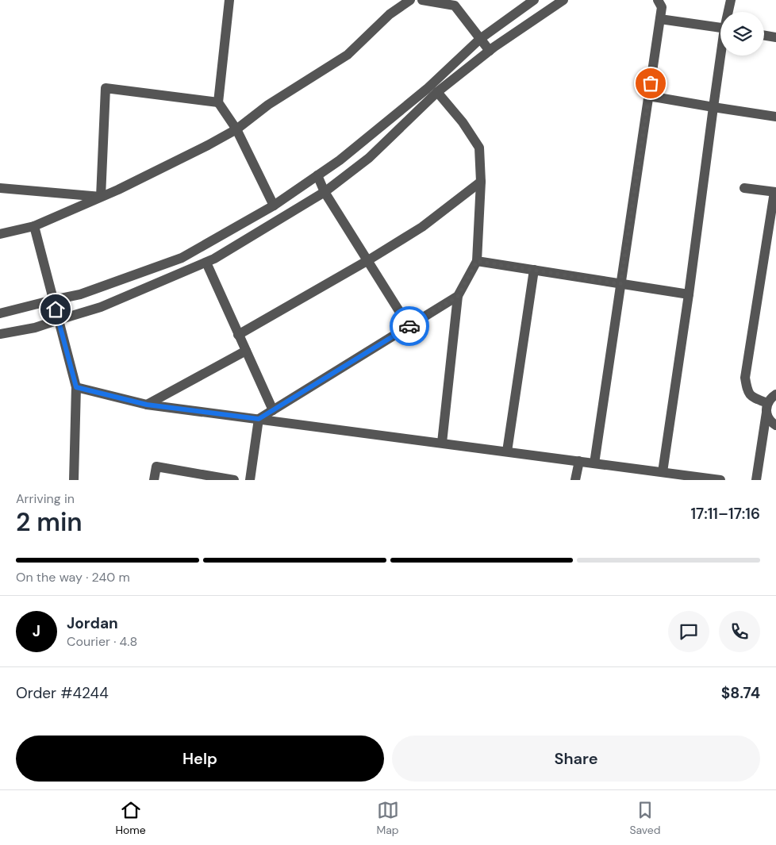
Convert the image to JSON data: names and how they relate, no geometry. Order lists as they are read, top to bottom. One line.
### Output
{"page":{"heading":["2 min","Arriving in","17:11–17:16"],"panel":["Jordan","Courier · 4.8","Order #4244","$8.74"],"bar":"On the way · 240 m","round":"J","buttons":["Help","Share"],"tabs":["Home","Map","Saved"]}}
